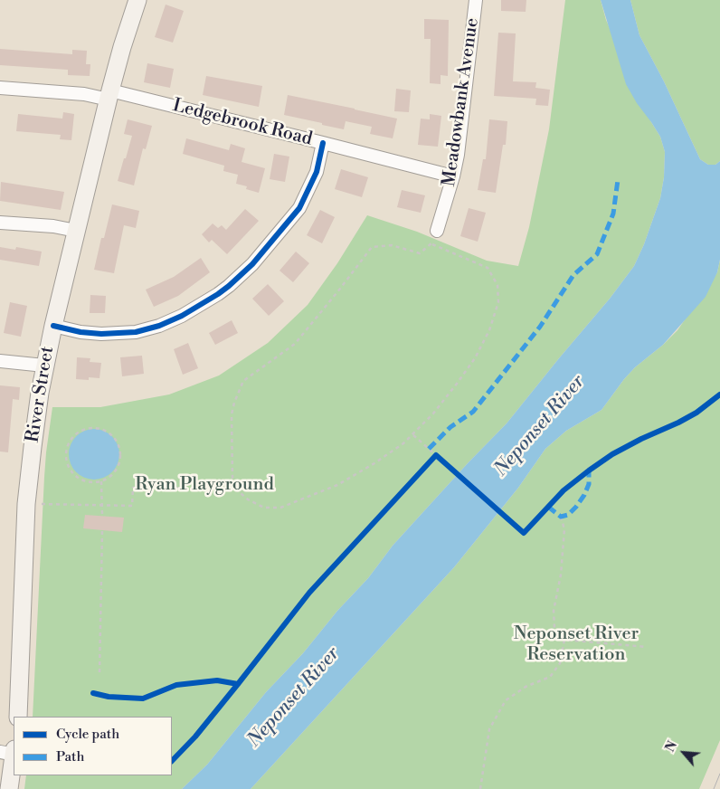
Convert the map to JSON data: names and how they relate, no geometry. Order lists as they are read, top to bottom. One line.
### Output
{"streets":{"main road":["River Street"],"street":["Meadowbank Avenue","Ledgebrook Road"]},"crossings":[["Meadowbank Avenue","Ledgebrook Road"],["Ledgebrook Road","River Street"]],"water":["Neponset River"],"parks":["Ryan Playground","Neponset River Reservation"],"legend":["Cycle path","Path"],"north":"top left"}
